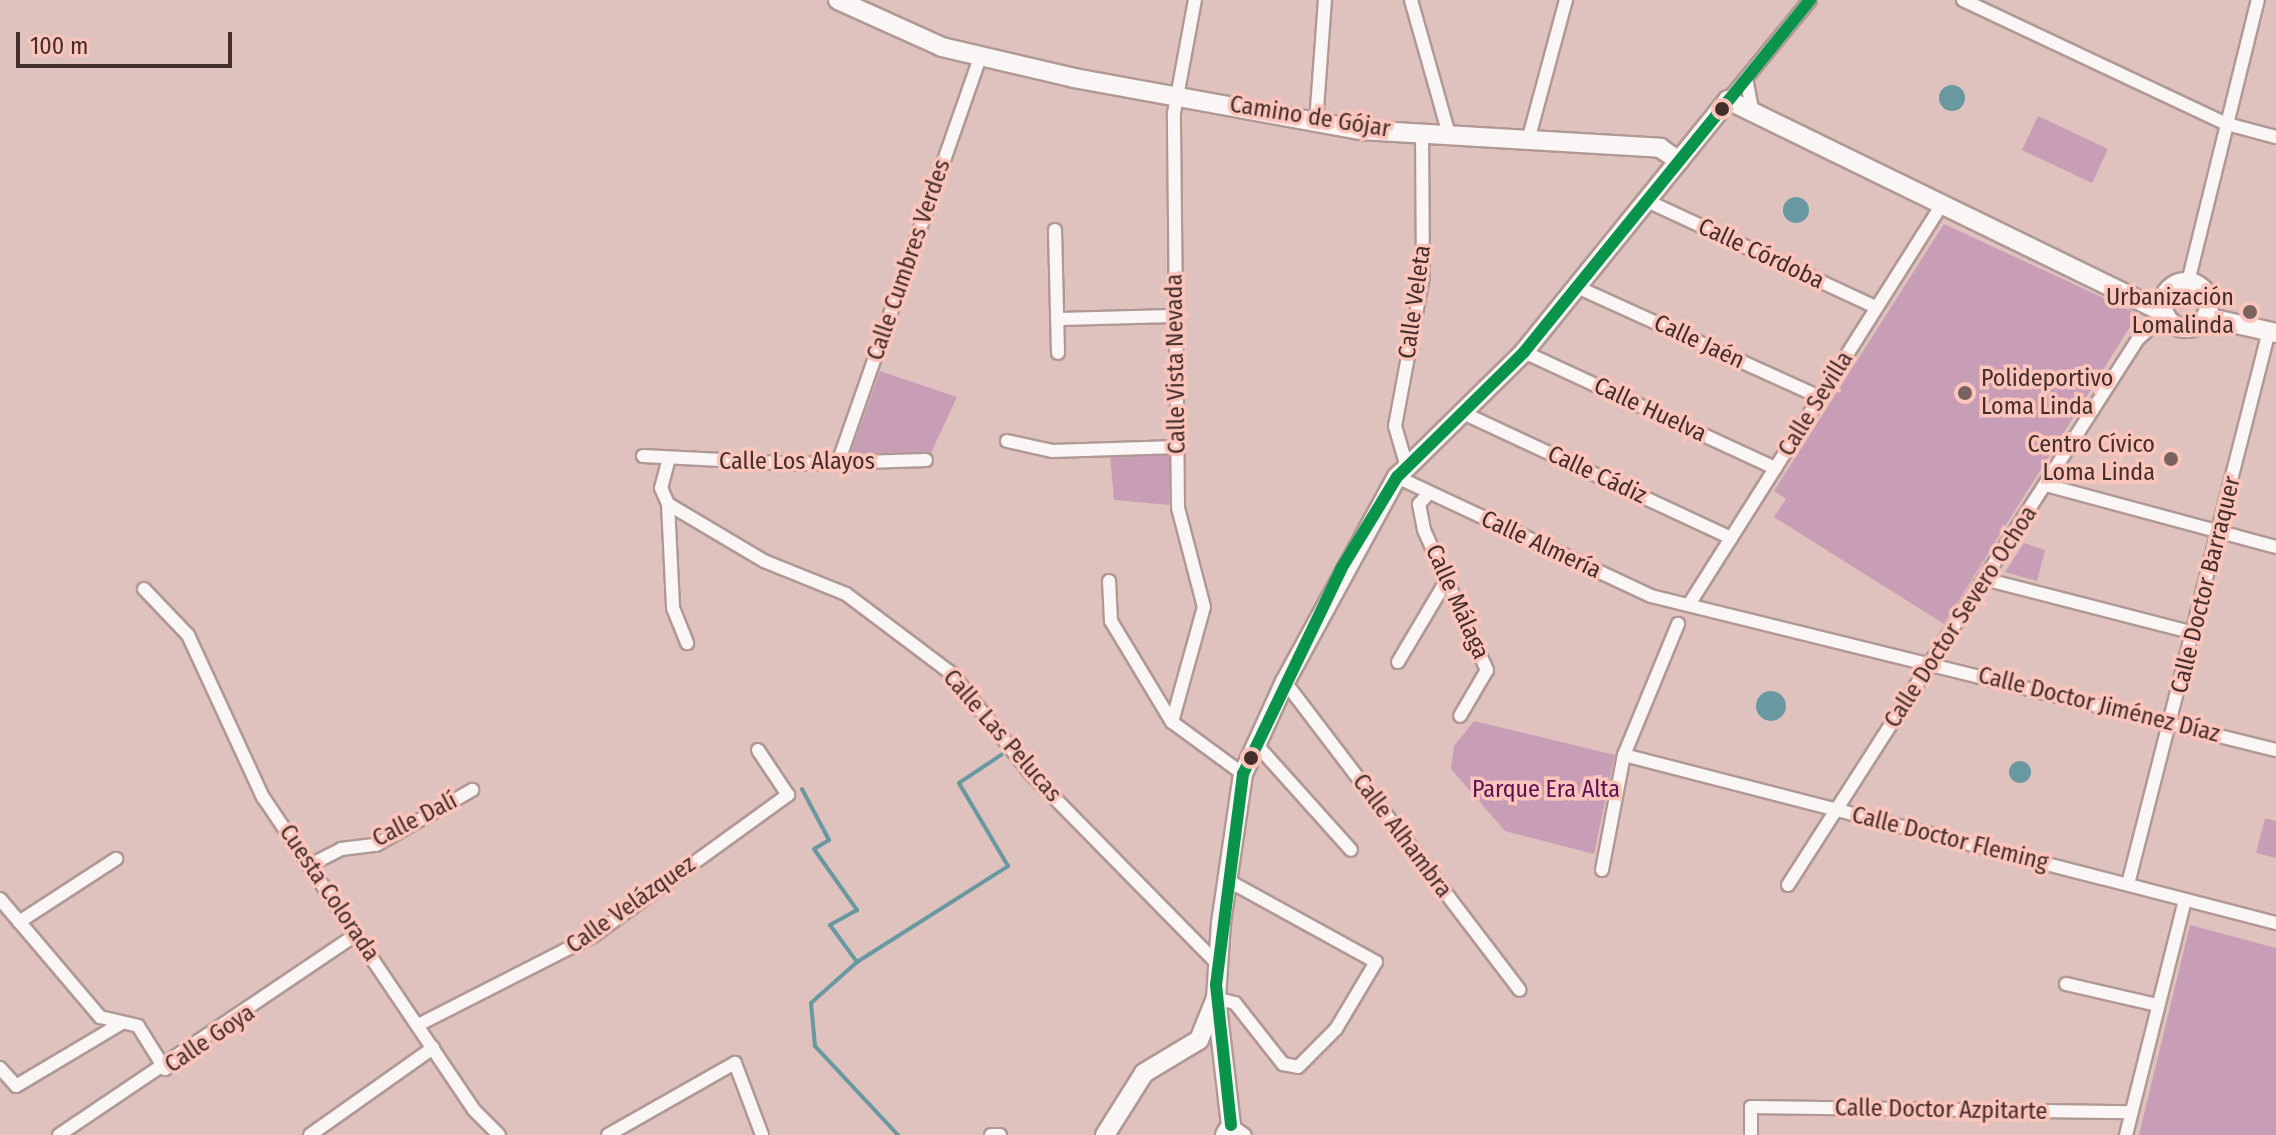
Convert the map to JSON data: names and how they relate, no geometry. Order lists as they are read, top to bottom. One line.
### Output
{"streets":{"street":["Camino de Gójar","Calle Córdoba","Calle Cumbres Verdes","Calle Veleta","Calle Jaén","Calle Vista Nevada","Calle Sevilla","Calle Huelva","Calle Los Alayos","Calle Cádiz","Calle Almería","Calle Doctor Barraquer","Calle Málaga","Calle Doctor Severo Ochoa","Calle Doctor Jiménez Díaz","Calle Las Pelucas","Calle Dalí","Calle Alhambra","Calle Doctor Fleming","Cuesta Colorada","Calle Velázquez","Calle Goya","Calle Doctor Azpitarte"]},"crossings":[["Camino de Gójar","Calle Cumbres Verdes"],["Camino de Gójar","Calle Veleta"],["Camino de Gójar","Calle Vista Nevada"],["Calle Córdoba","Calle Sevilla"],["Calle Cumbres Verdes","Calle Los Alayos"],["Calle Veleta","Calle Almería"],["Calle Veleta","Calle Málaga"],["Calle Jaén","Calle Sevilla"],["Calle Sevilla","Calle Huelva"],["Calle Sevilla","Calle Cádiz"],["Calle Sevilla","Calle Almería"],["Calle Sevilla","Calle Doctor Jiménez Díaz"],["Calle Almería","Calle Málaga"],["Calle Almería","Calle Doctor Jiménez Díaz"],["Calle Doctor Barraquer","Calle Doctor Jiménez Díaz"],["Calle Doctor Barraquer","Calle Doctor Fleming"],["Calle Doctor Severo Ochoa","Calle Doctor Jiménez Díaz"],["Calle Doctor Severo Ochoa","Calle Doctor Fleming"],["Calle Dalí","Cuesta Colorada"],["Cuesta Colorada","Calle Velázquez"],["Cuesta Colorada","Calle Goya"]],"parks":["Parque Era Alta"],"places":["Urbanización Lomalinda","Polideportivo Loma Linda","Centro Cívico Loma Linda"],"scale_bar":"100 m"}
